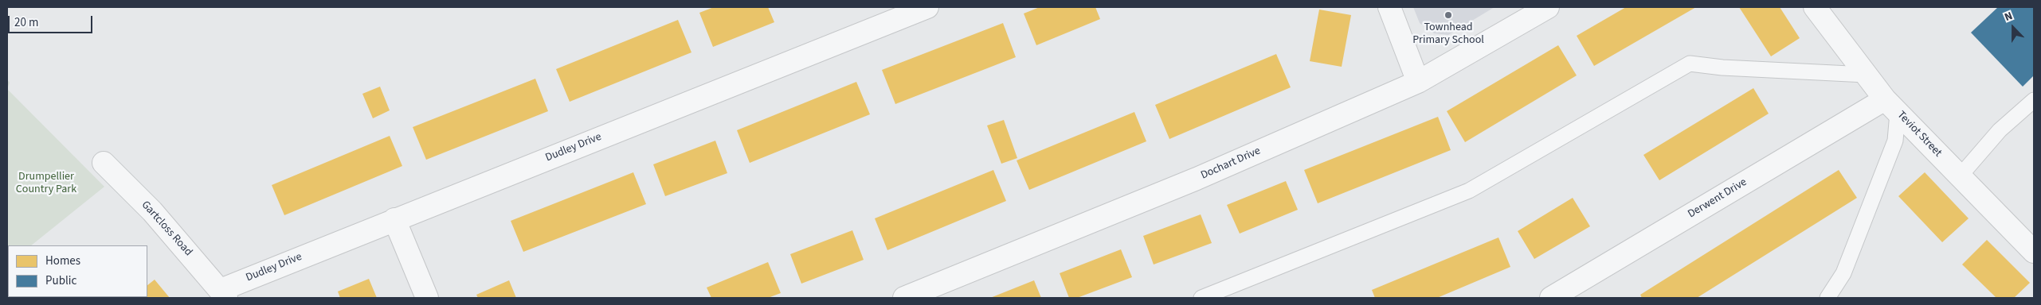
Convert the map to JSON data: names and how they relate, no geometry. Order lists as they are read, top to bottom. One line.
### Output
{"streets":{"street":["Teviot Street","Dudley Drive","Dochart Drive","Derwent Drive","Gartcloss Road"]},"crossings":[["Teviot Street","Derwent Drive"],["Dudley Drive","Gartcloss Road"]],"parks":["Drumpellier Country Park"],"places":["Townhead Primary School"],"legend":["Homes","Public"],"scale_bar":"20 m","north":"top"}
